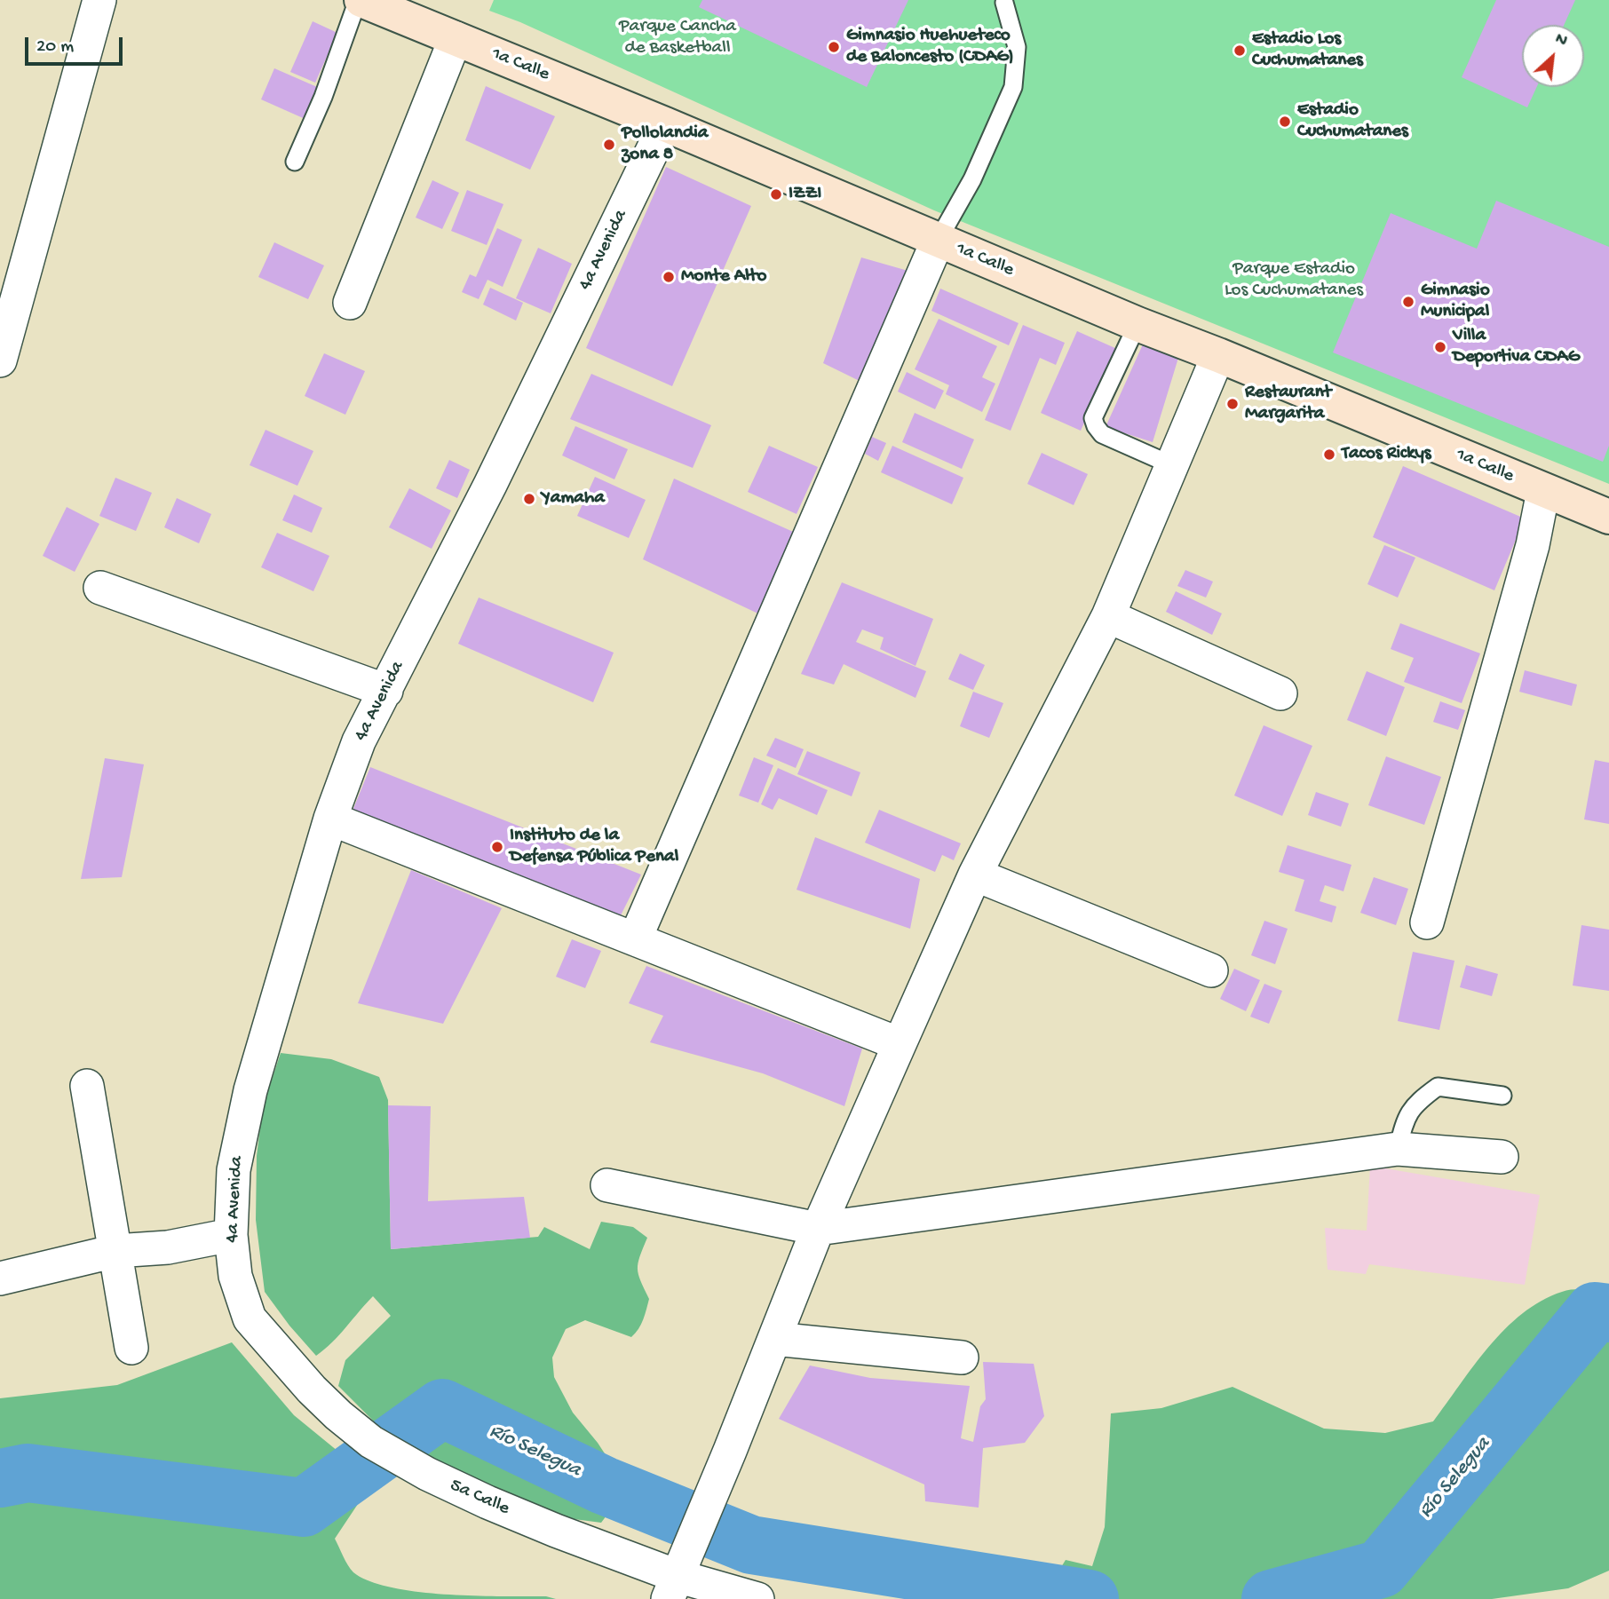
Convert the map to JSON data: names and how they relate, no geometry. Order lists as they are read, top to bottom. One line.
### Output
{"streets":{"main road":["1a Calle"],"street":["4a Avenida","5a Calle"]},"crossings":[["1a Calle","4a Avenida"],["4a Avenida","5a Calle"]],"water":["Río Selegua"],"parks":["Parque Cancha de Basketball","Parque Estadio Los Cuchumatanes"],"places":["Gimnasio Huehueteco de Baloncesto (CDAG)","Estadio Los Cuchumatanes","Estadio Cuchumatanes","Pollolandia zona 8","IZZI","Monte Alto","Gimnasio Municipal","Villa Deportiva CDAG","Restaurant Margarita","Tacos Rickys","Yamaha","Instituto de la Defensa Pública Penal"],"scale_bar":"20 m","north":"top right"}
